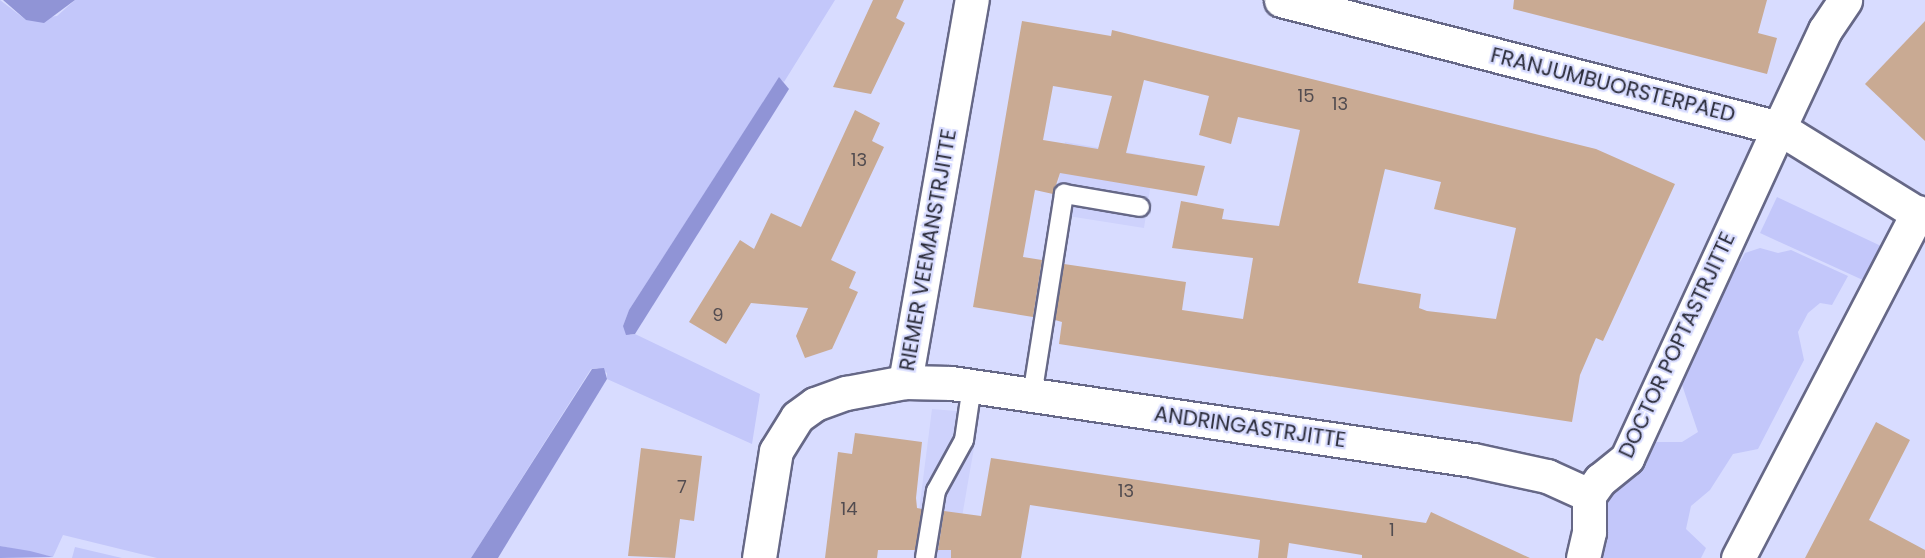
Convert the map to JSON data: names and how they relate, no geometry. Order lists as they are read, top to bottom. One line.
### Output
{"streets":{"street":["FRANJUMBUORSTERPAED","RIEMER VEEMANSTRJITTE","DOCTOR POPTASTRJITTE","ANDRINGASTRJITTE"]},"crossings":[["FRANJUMBUORSTERPAED","DOCTOR POPTASTRJITTE"],["RIEMER VEEMANSTRJITTE","ANDRINGASTRJITTE"],["DOCTOR POPTASTRJITTE","ANDRINGASTRJITTE"]],"house_numbers":["15","13","13","9","7","13","14","1"]}
